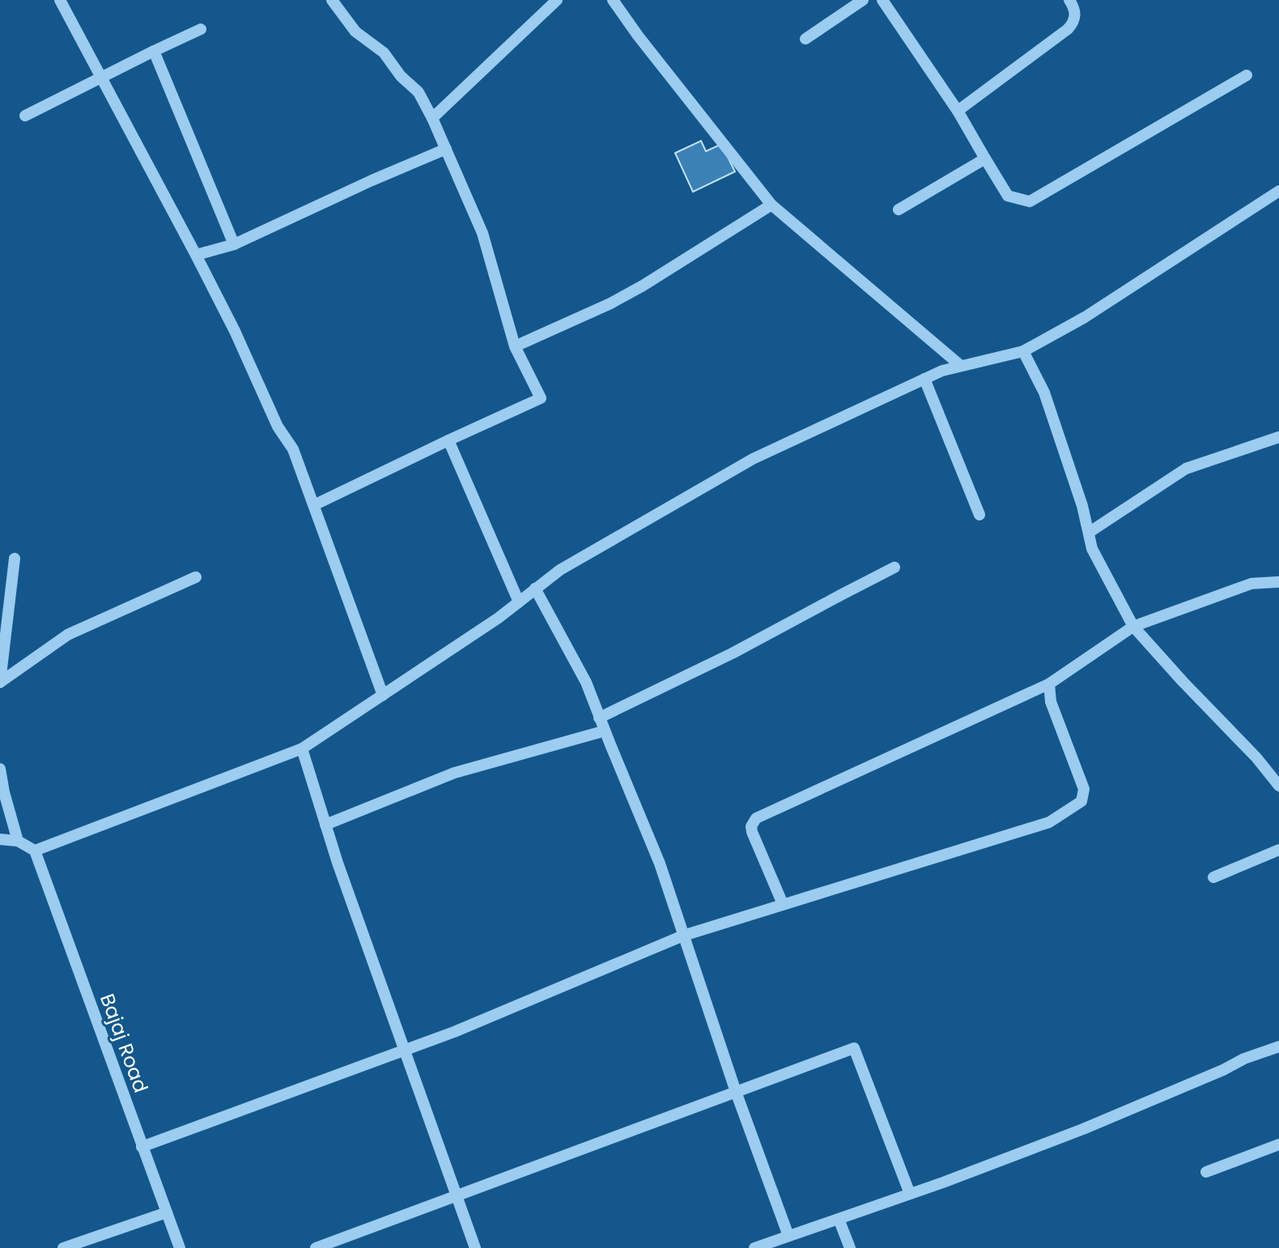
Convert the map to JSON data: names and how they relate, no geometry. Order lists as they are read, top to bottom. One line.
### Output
{"streets":{"street":["Bajaj Road"]}}
